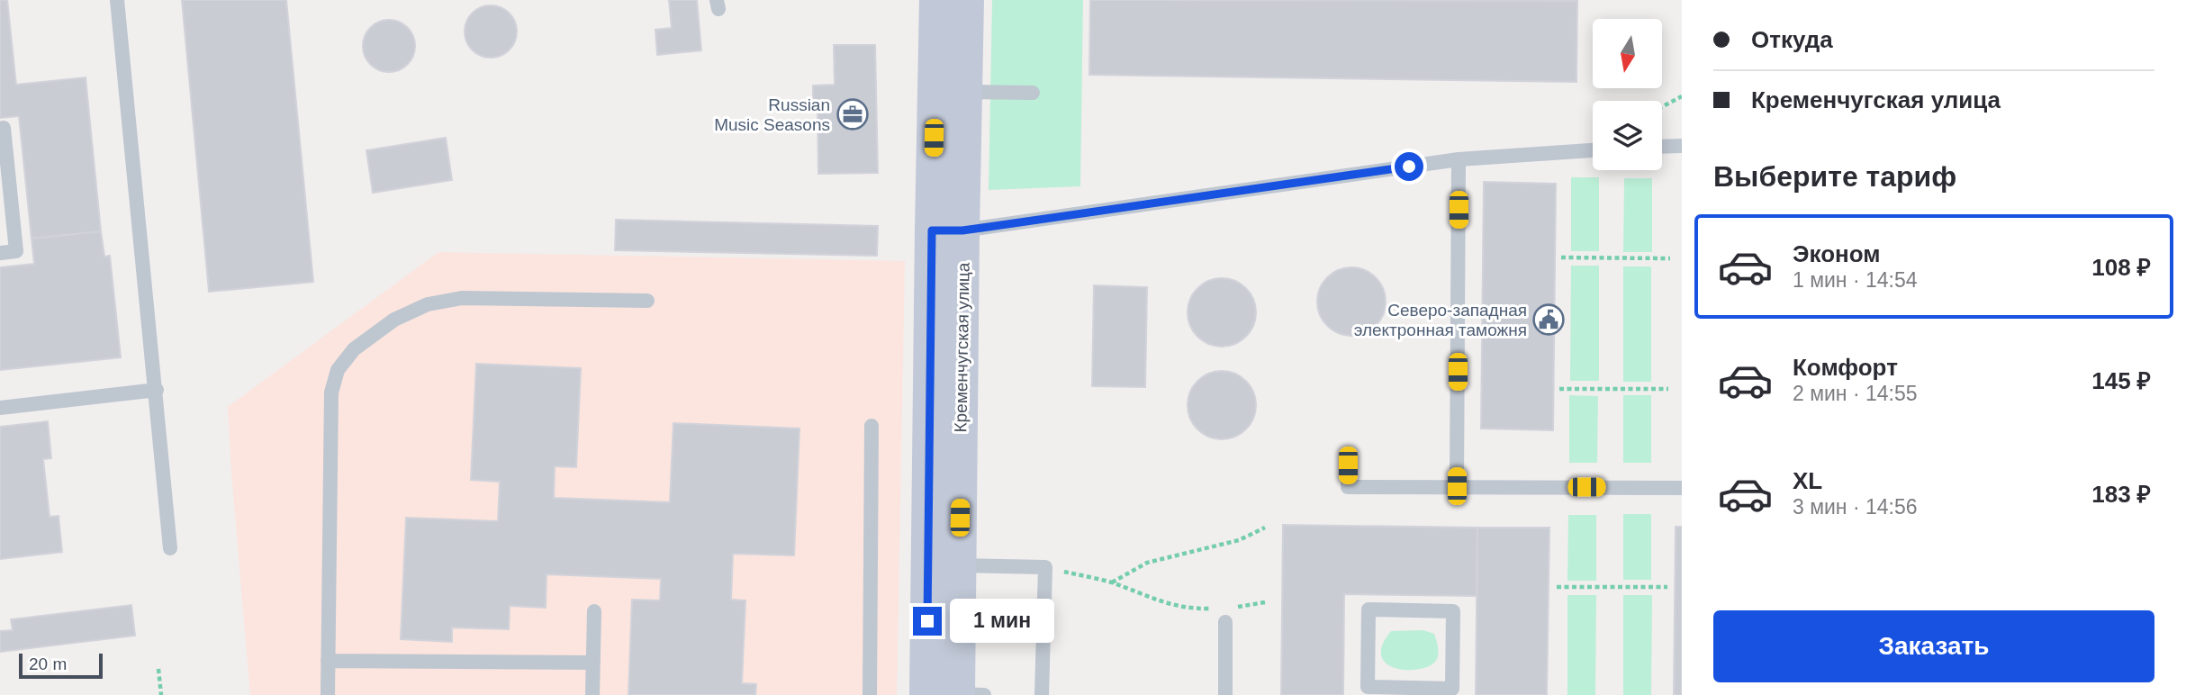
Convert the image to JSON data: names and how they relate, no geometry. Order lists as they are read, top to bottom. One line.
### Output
{"streets":{"street":["Кременчугская улица"]},"places":{"office":["Russian Music Seasons"],"public building":["Северо-западная электронная таможня"]},"scale_bar":"20 m","north":"bottom","page":{"banner":["Откуда","Кременчугская улица"],"heading":"Выберите тариф","list":[{"name":"Эконом","note":"1 мин · 14:54","value":"108 ₽"},{"name":"Комфорт","note":"2 мин · 14:55","value":"145 ₽"},{"name":"XL","note":"3 мин · 14:56","value":"183 ₽"}],"buttons":"Заказать","bubble":"1 мин","scale":"20 m"}}
